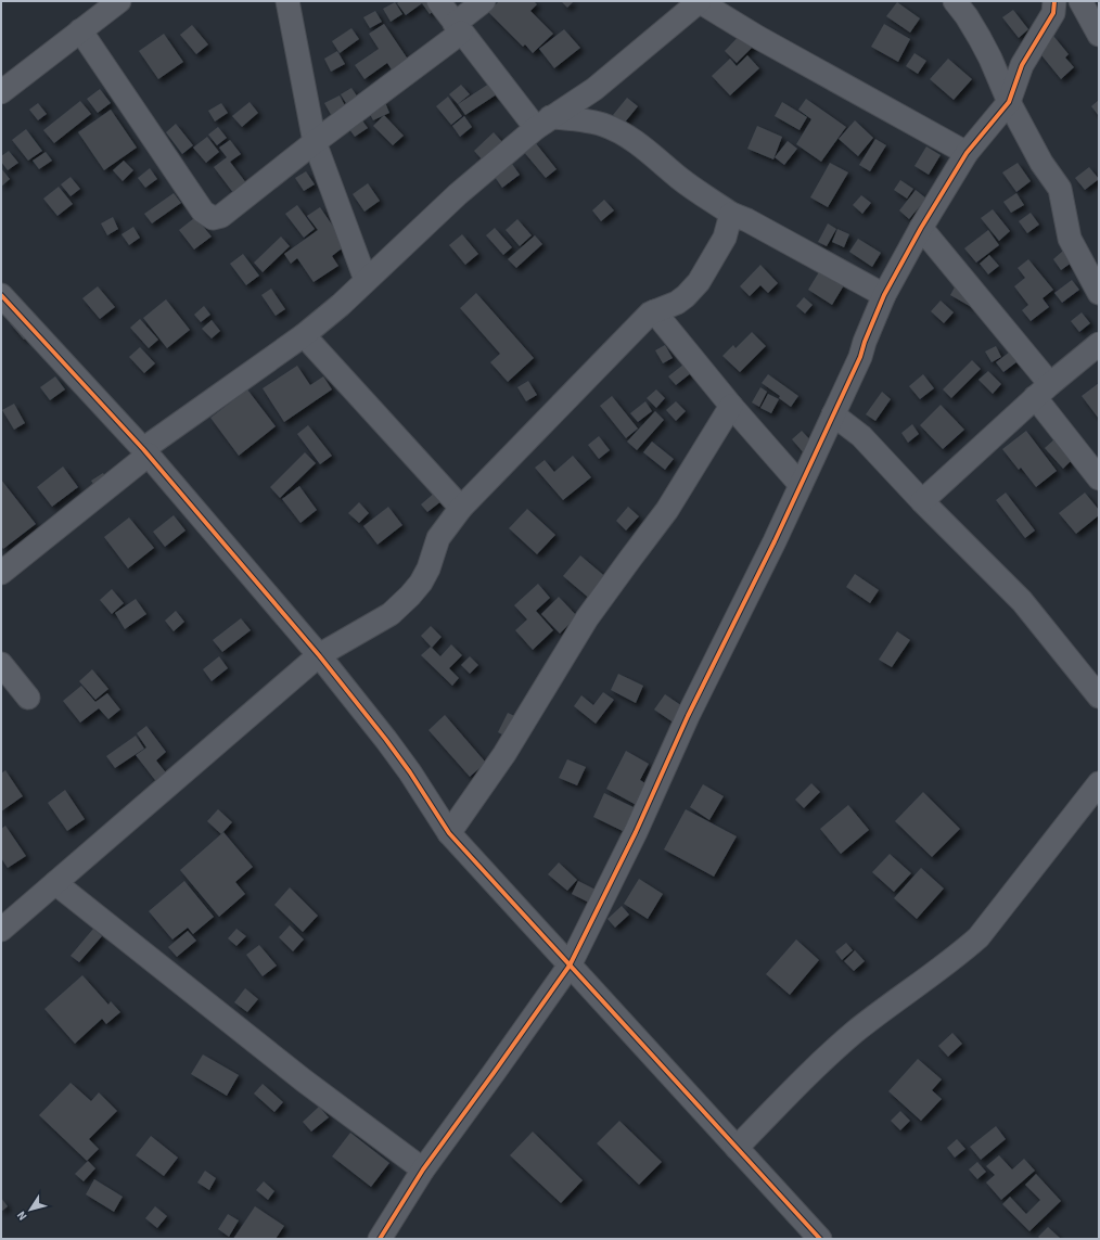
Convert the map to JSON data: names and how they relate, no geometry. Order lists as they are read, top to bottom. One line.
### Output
{"north":"bottom left"}
